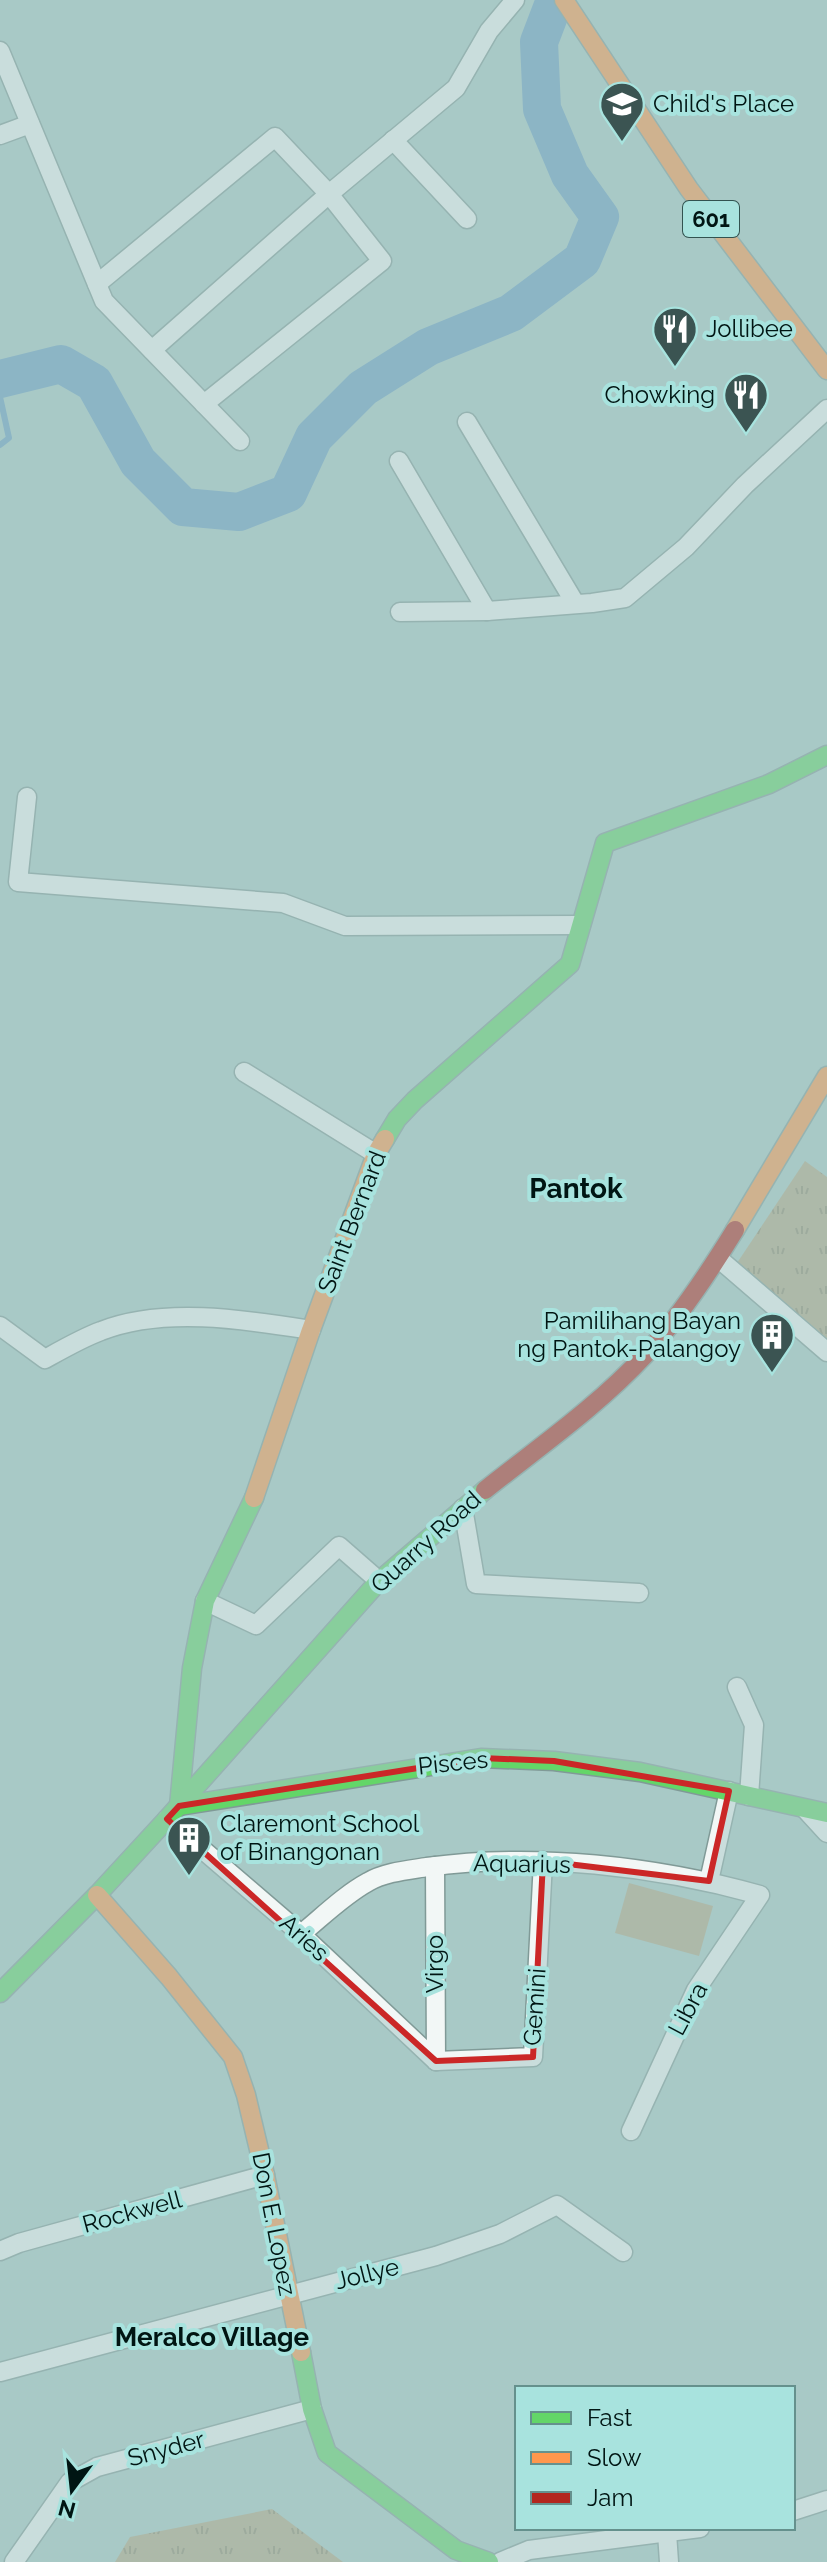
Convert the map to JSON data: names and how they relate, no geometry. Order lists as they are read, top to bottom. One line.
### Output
{"streets":{"street":["601","Saint Bernard","Quarry Road","Pisces","Aquarius","Aries","Virgo","Gemini","Libra","Rockwell","Don E. Lopez","Jollye","Snyder"]},"crossings":[["Saint Bernard","Quarry Road"],["Saint Bernard","Pisces"],["Saint Bernard","Aries"],["Quarry Road","Pisces"],["Quarry Road","Aries"],["Quarry Road","Don E. Lopez"],["Pisces","Aries"],["Aquarius","Aries"],["Aquarius","Virgo"],["Aquarius","Gemini"],["Aquarius","Libra"],["Aries","Virgo"],["Aries","Gemini"],["Virgo","Gemini"],["Rockwell","Don E. Lopez"],["Don E. Lopez","Jollye"],["Don E. Lopez","Snyder"]],"districts":["Pantok","Meralco Village"],"places":{"school or university":["Child's Place"],"restaurant":["Jollibee","Chowking"],"building":["Pamilihang Bayan ng Pantok-Palangoy","Claremont School of Binangonan"]},"legend":["Fast","Slow","Jam"],"north":"bottom"}
